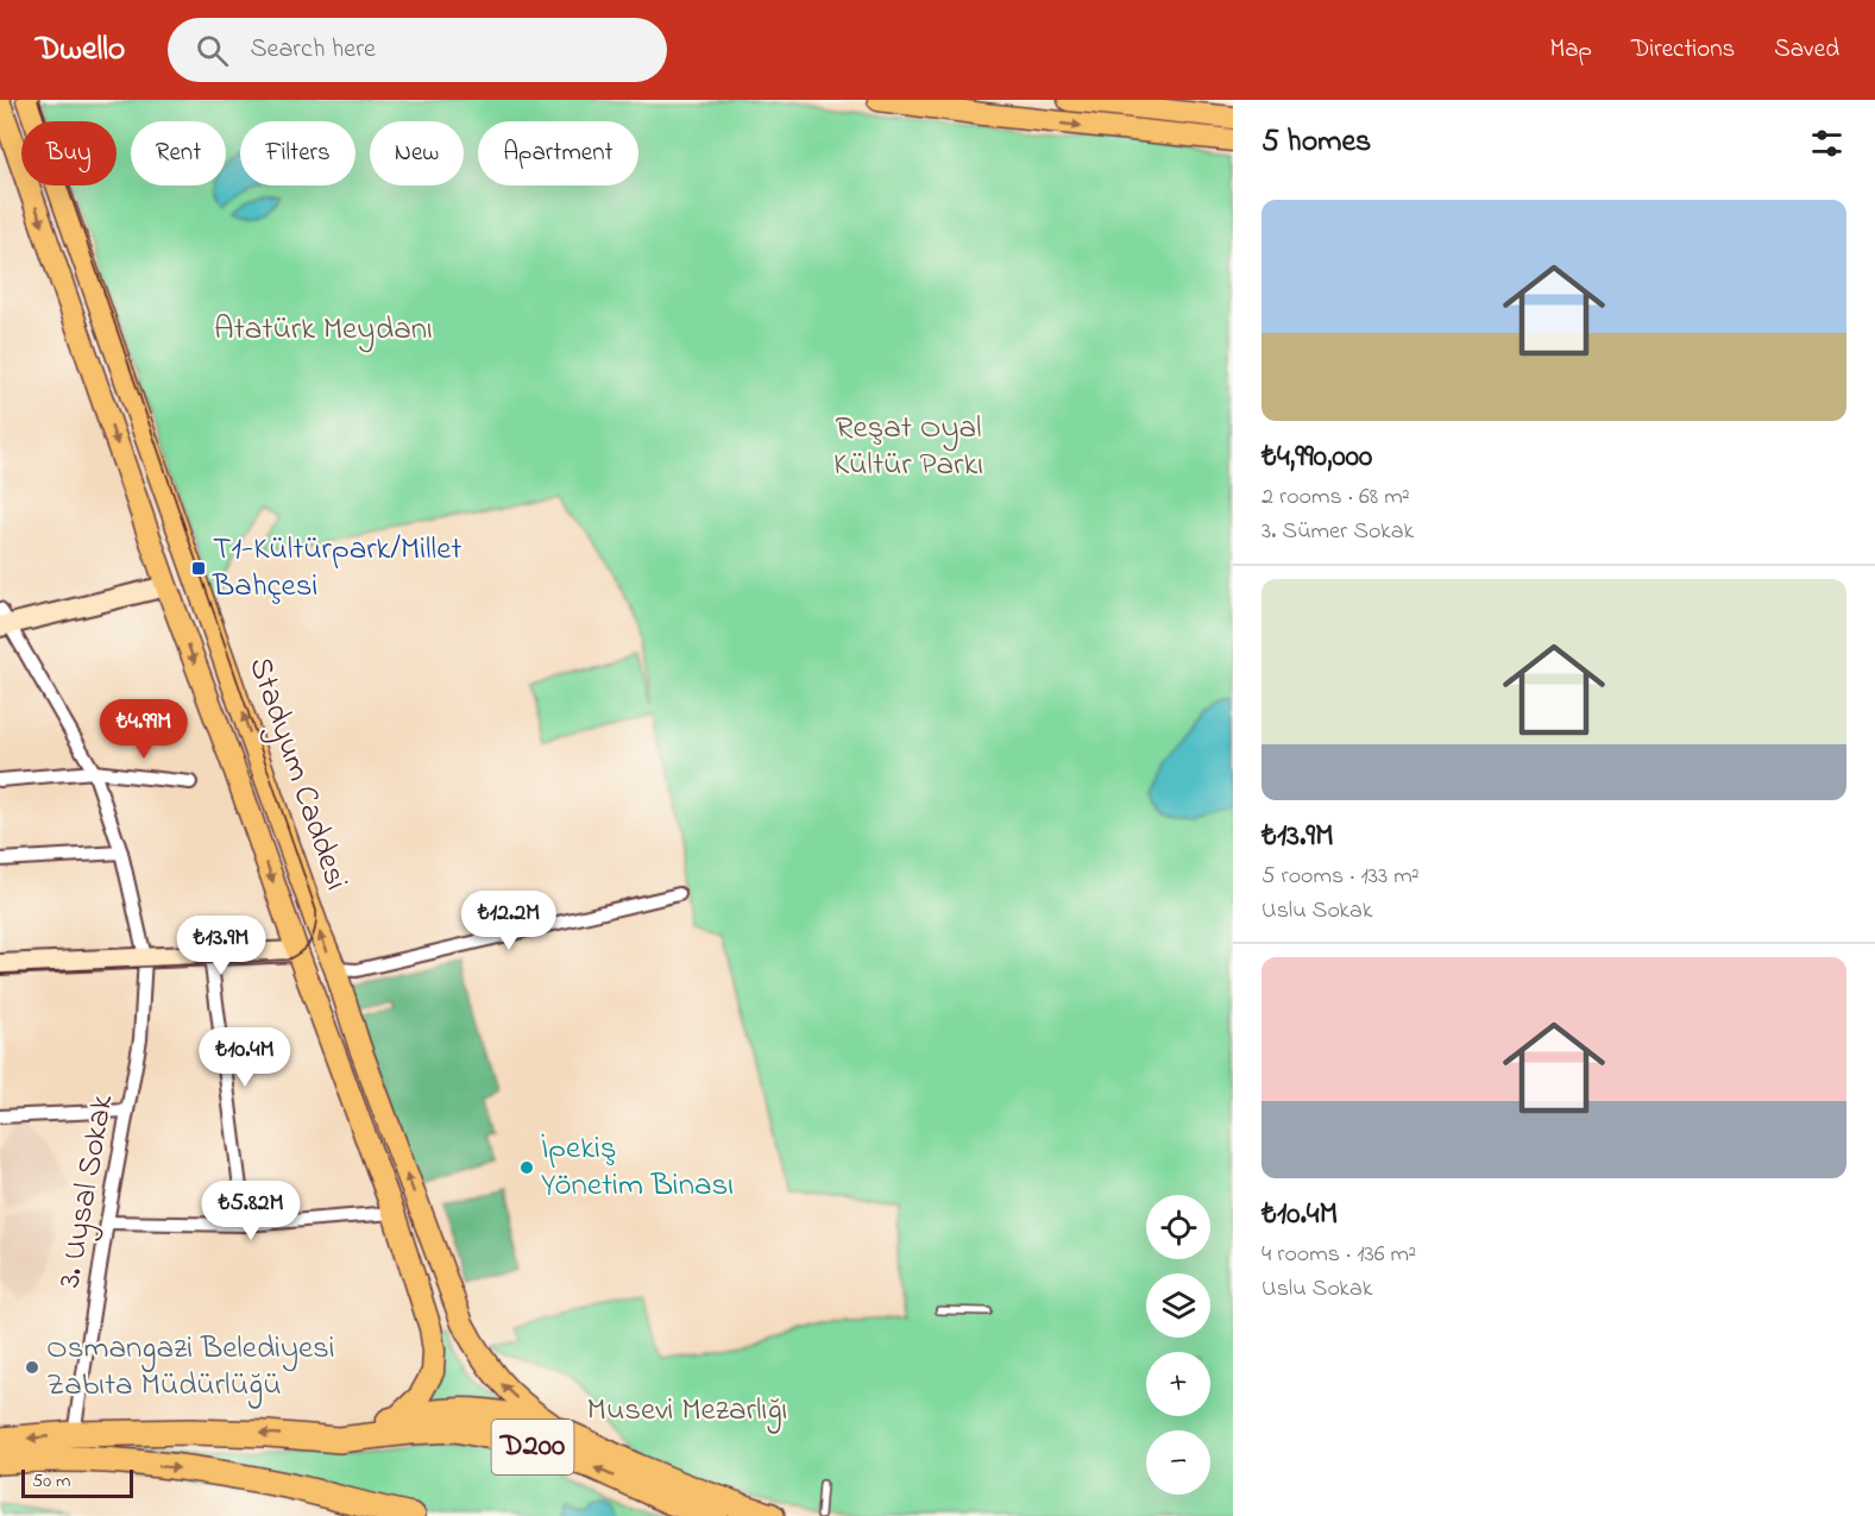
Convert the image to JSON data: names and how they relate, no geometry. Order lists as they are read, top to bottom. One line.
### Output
{"streets":{"highway":["D200"],"main road":["Stadyum Caddesi"],"street":["3. Uysal Sokak"]},"parks":["Atatürk Meydanı","Reşat Oyal Kültür Parkı","Musevi Mezarlığı"],"places":{"transit":["T1-Kültürpark/Millet Bahçesi"],"other":["İpekiş Yönetim Binası","Osmangazi Belediyesi Zabıta Müdürlüğü"]},"scale_bar":"50 m","page":{"header":"Dwello","search":"Search here","nav":["Map","Directions","Saved"],"heading":"5 homes","chip":["Buy","Rent","Filters","New","Apartment"],"list":[{"name":"₺4,990,000","note":"2 rooms · 68 m² · 3. Sümer Sokak"},{"name":"₺13.9M","note":"5 rooms · 133 m² · Uslu Sokak"},{"name":"₺10.4M","note":"4 rooms · 136 m² · Uslu Sokak"}],"price":["₺4.99M","₺12.2M","₺13.9M","₺10.4M","₺5.82M"],"map_buttons":["+","−"],"scale":"50 m"}}
